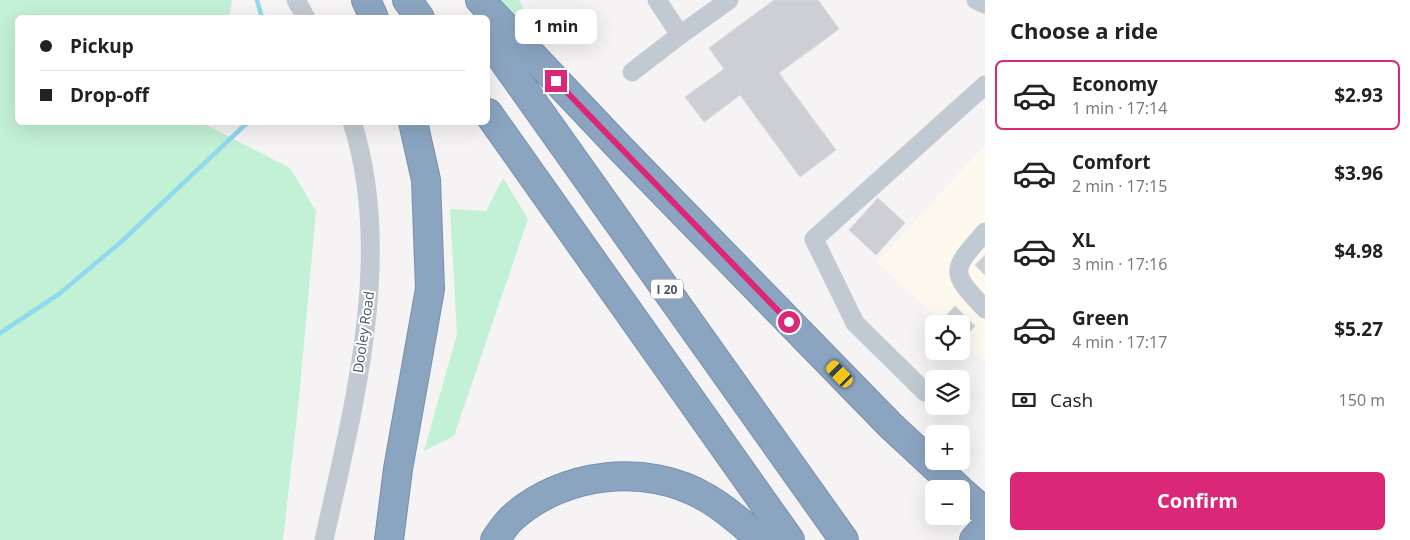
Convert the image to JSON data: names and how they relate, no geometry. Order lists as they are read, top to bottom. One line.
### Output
{"streets":{"highway":["I 20"],"street":["Dooley Road"]},"page":{"heading":"Choose a ride","bubble":"1 min","banner":["Pickup","Drop-off"],"list":[{"name":"Economy","note":"1 min · 17:14","value":"$2.93"},{"name":"Comfort","note":"2 min · 17:15","value":"$3.96"},{"name":"XL","note":"3 min · 17:16","value":"$4.98"},{"name":"Green","note":"4 min · 17:17","value":"$5.27"}],"map_buttons":["+","−"],"pay":["Cash","150 m"],"buttons":"Confirm"}}
